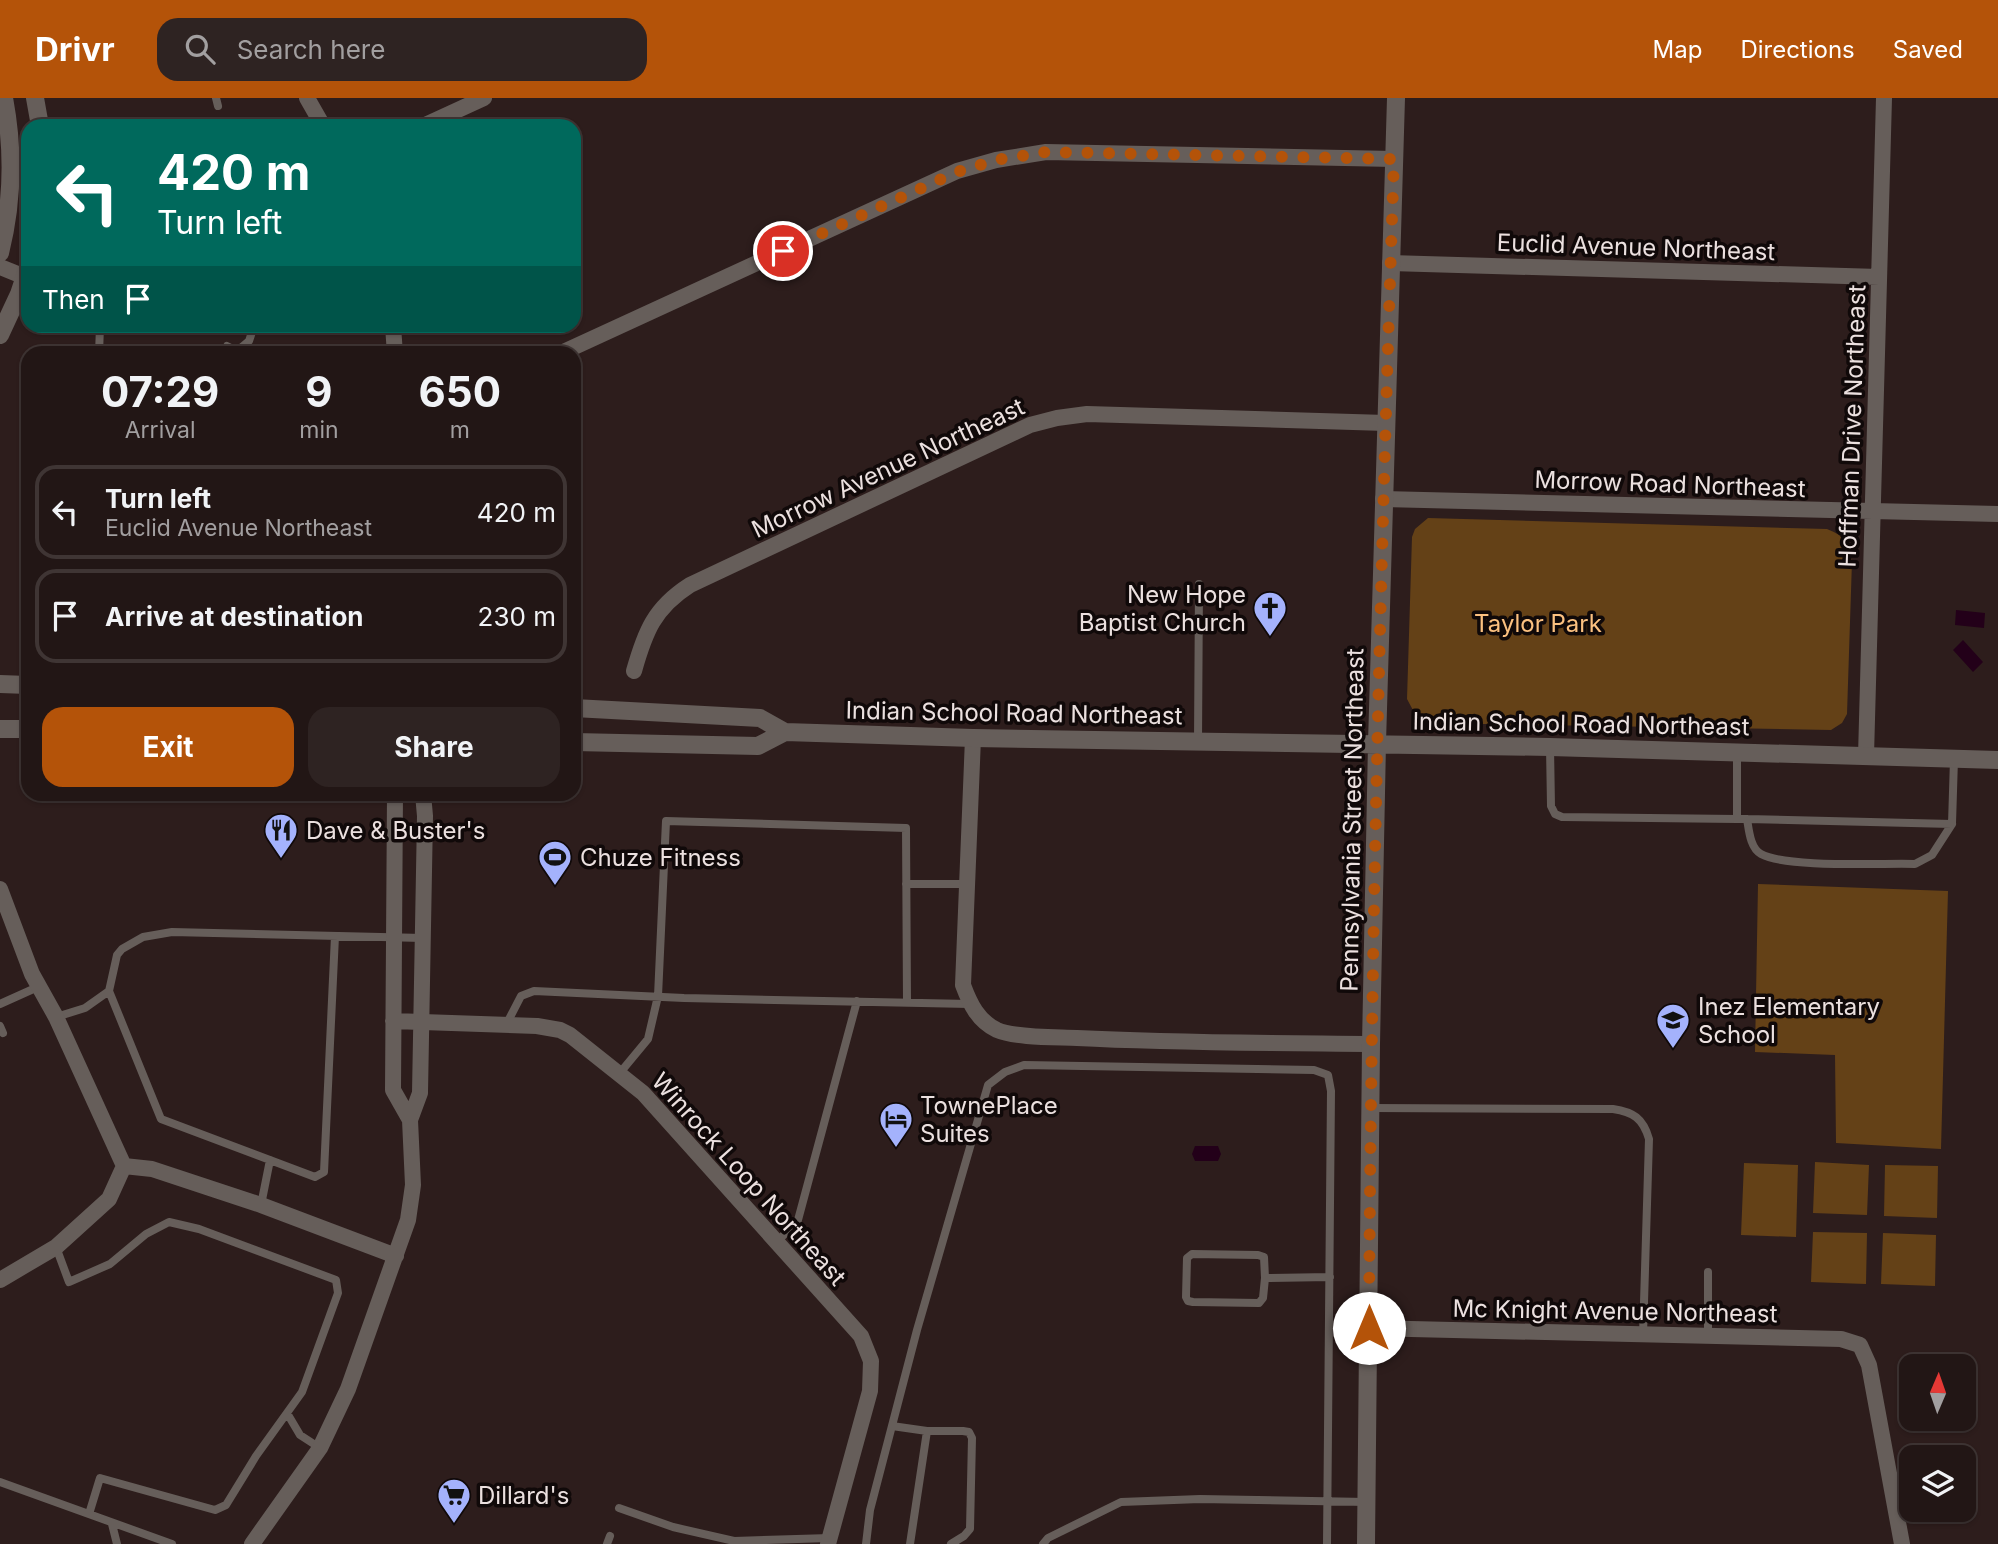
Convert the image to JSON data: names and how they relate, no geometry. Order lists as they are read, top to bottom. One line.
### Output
{"streets":{"street":["Euclid Avenue Northeast","Hoffman Drive Northeast","Morrow Avenue Northeast","Morrow Road Northeast","Indian School Road Northeast","Pennsylvania Street Northeast","Winrock Loop Northeast","Mc Knight Avenue Northeast"]},"crossings":[["Euclid Avenue Northeast","Hoffman Drive Northeast"],["Euclid Avenue Northeast","Pennsylvania Street Northeast"],["Hoffman Drive Northeast","Morrow Road Northeast"],["Hoffman Drive Northeast","Indian School Road Northeast"],["Morrow Avenue Northeast","Pennsylvania Street Northeast"],["Morrow Road Northeast","Pennsylvania Street Northeast"],["Indian School Road Northeast","Pennsylvania Street Northeast"],["Pennsylvania Street Northeast","Mc Knight Avenue Northeast"]],"parks":["Taylor Park"],"places":{"church":["New Hope Baptist Church"],"restaurant":["Dave & Buster's"],"sports":["Chuze Fitness"],"school or university":["Inez Elementary School"],"hotel":["TownePlace Suites"],"supermarket":["Dillard's"]},"north":"top","page":{"header":"Drivr","search":"Search here","nav":["Map","Directions","Saved"],"turn":["420 m","Turn left"],"then":"Then","eta":["07:29","Arrival","9","min","650","m"],"list":[{"name":"Turn left","note":"Euclid Avenue Northeast","value":"420 m"},{"name":"Arrive at destination","value":"230 m"}],"buttons":["Exit","Share"]}}
